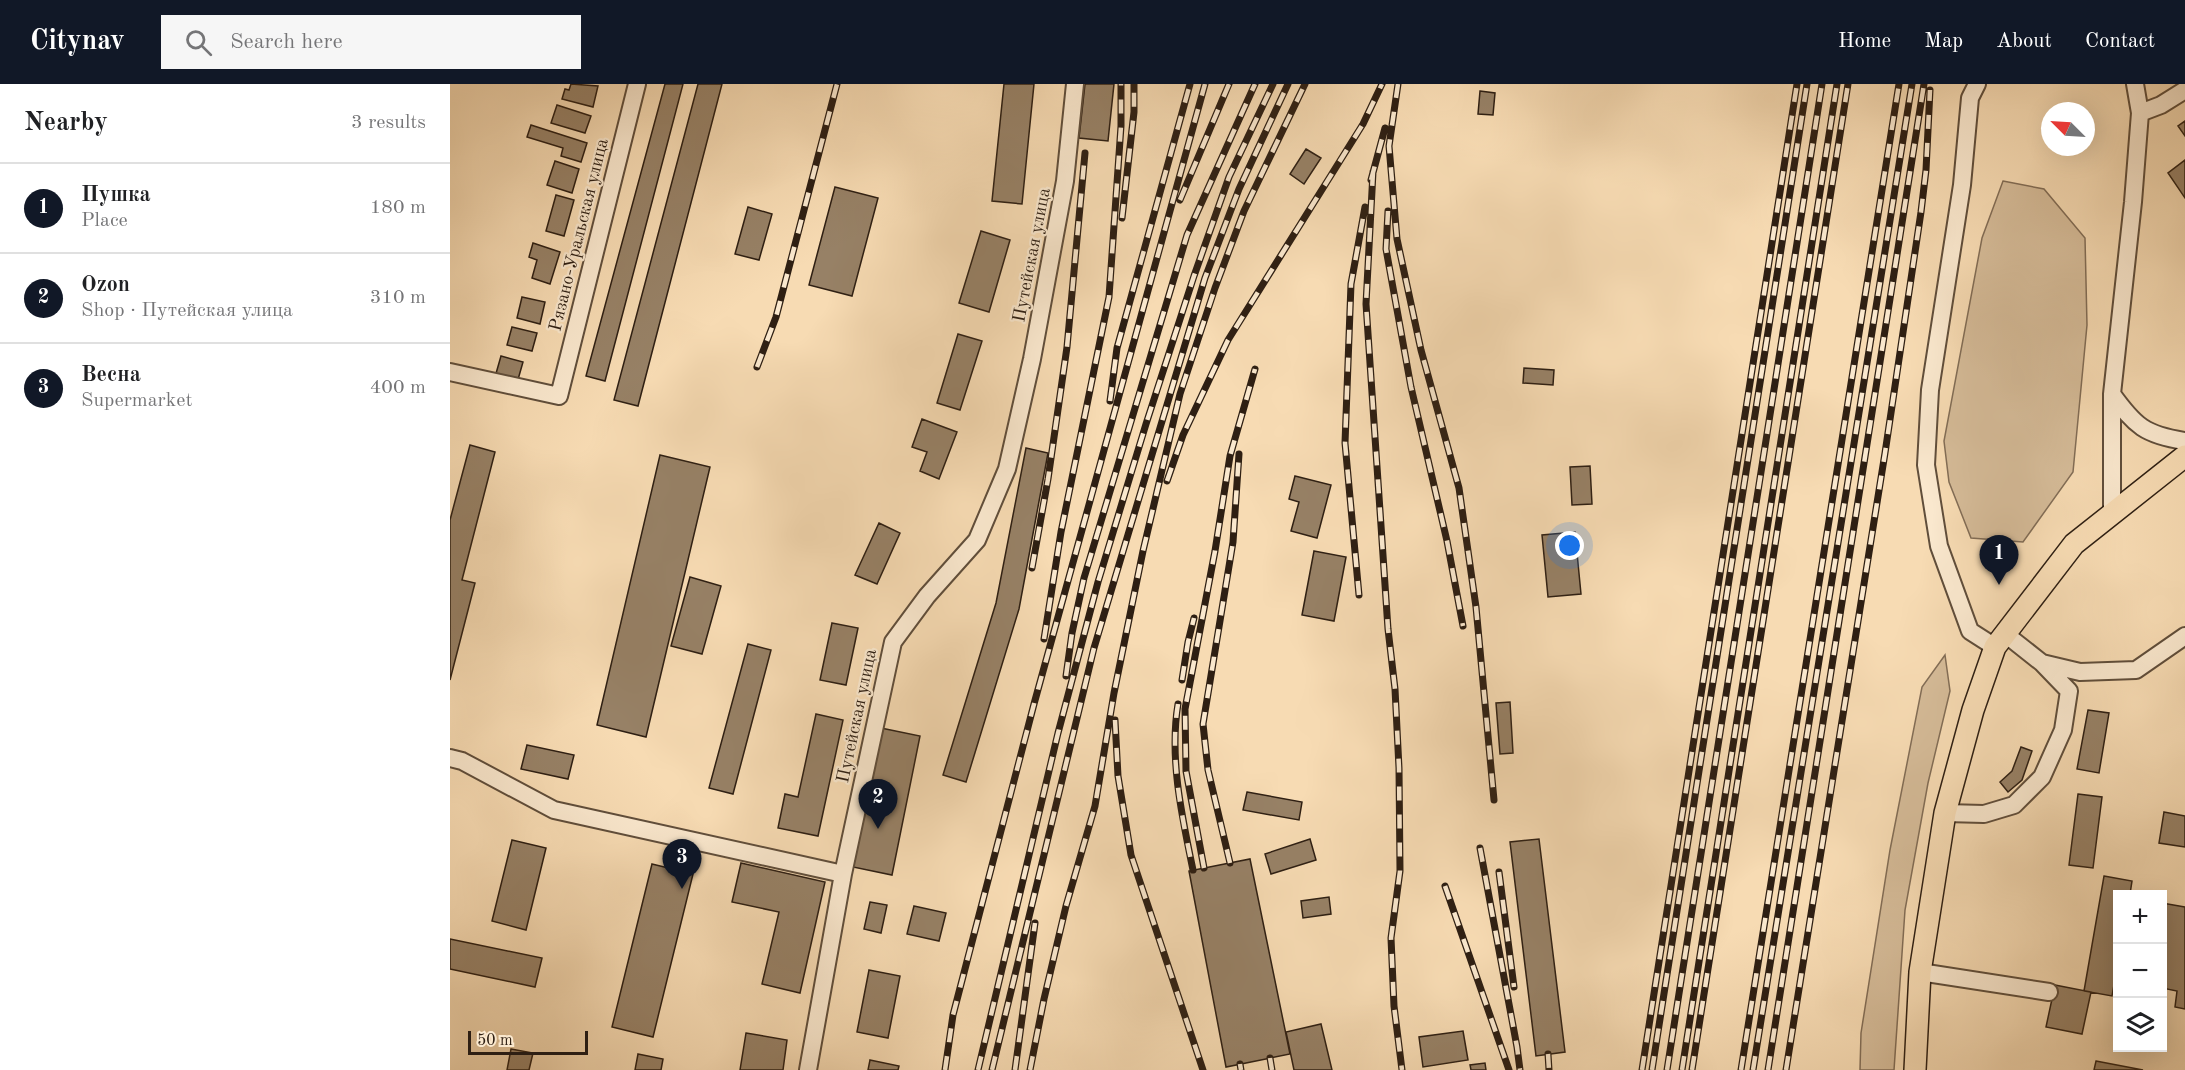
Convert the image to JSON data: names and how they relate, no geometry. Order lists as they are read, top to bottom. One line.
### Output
{"streets":{"street":["Рязано-Уральская улица","Путейская улица"]},"scale_bar":"50 m","north":"top left","page":{"header":"Citynav","search":"Search here","nav":["Home","Map","About","Contact"],"heading":["Nearby","3 results"],"list":[{"mark":"1","name":"Пушка","note":"Place","value":"180 m"},{"mark":"2","name":"Ozon","note":"Shop · Путейская улица","value":"310 m"},{"mark":"3","name":"Весна","note":"Supermarket","value":"400 m"}],"pins":["1","2","3"],"map_buttons":["+","−"],"scale":"50 m"}}
